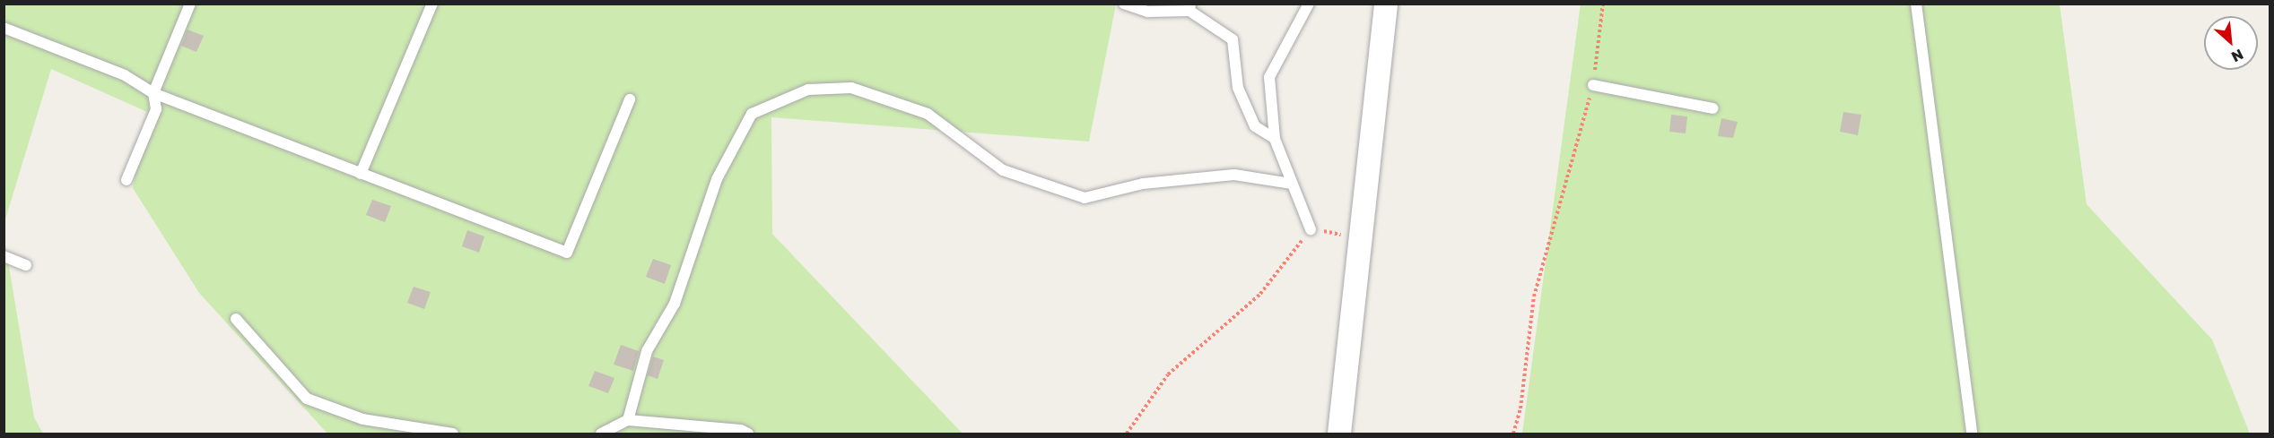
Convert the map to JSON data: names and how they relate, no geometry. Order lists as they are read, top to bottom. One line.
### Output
{"north":"bottom right"}
